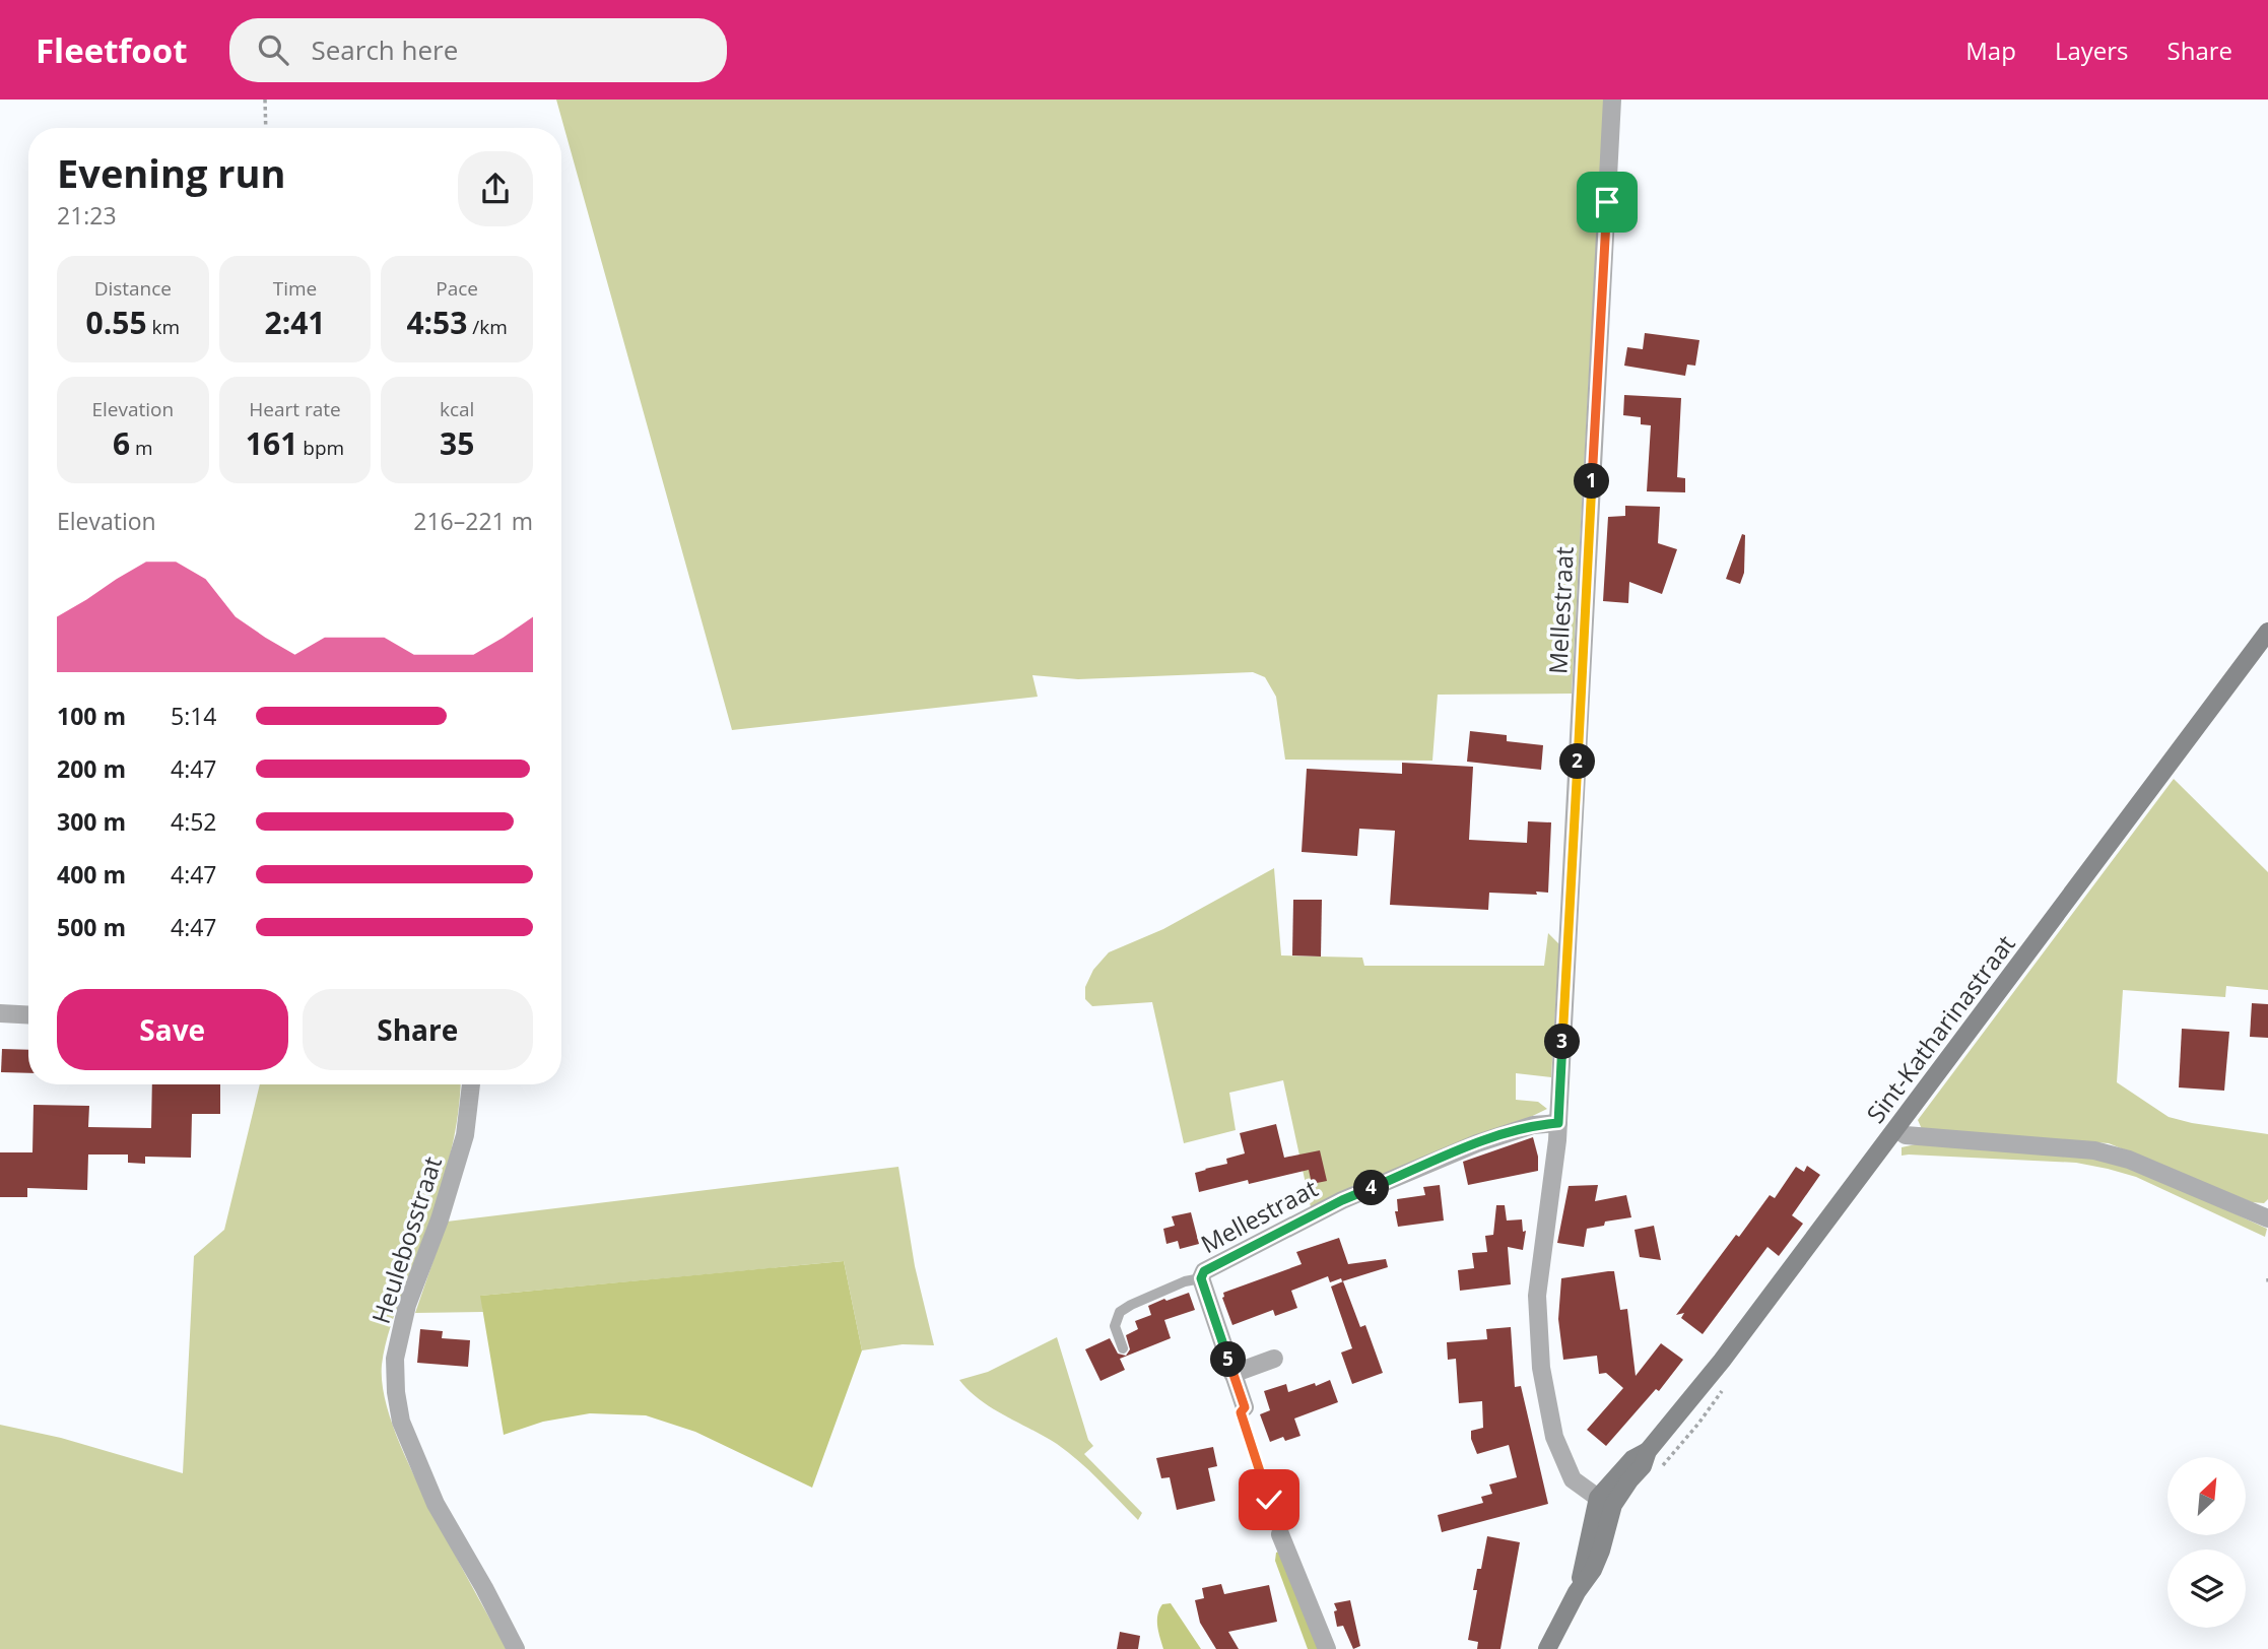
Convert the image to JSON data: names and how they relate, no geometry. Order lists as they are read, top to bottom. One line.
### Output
{"streets":{"street":["Mellestraat","Sint-Katharinastraat","Heulebosstraat"]},"crossings":[["Mellestraat","Sint-Katharinastraat"]],"north":"top right","page":{"header":"Fleetfoot","search":"Search here","nav":["Map","Layers","Share"],"heading":["Evening run","21:23"],"stats":[["Distance","0.55 km"],["Time","2:41"],["Pace","4:53 /km"],["Elevation","6 m"],["Heart rate","161 bpm"],["kcal","35"]],"pins":["1","2","3","4","5"],"chart":["Elevation","216–221 m"],"list":[{"name":"100 m","note":"5:14"},{"name":"200 m","note":"4:47"},{"name":"300 m","note":"4:52"},{"name":"400 m","note":"4:47"},{"name":"500 m","note":"4:47"}],"buttons":["Save","Share"]}}
